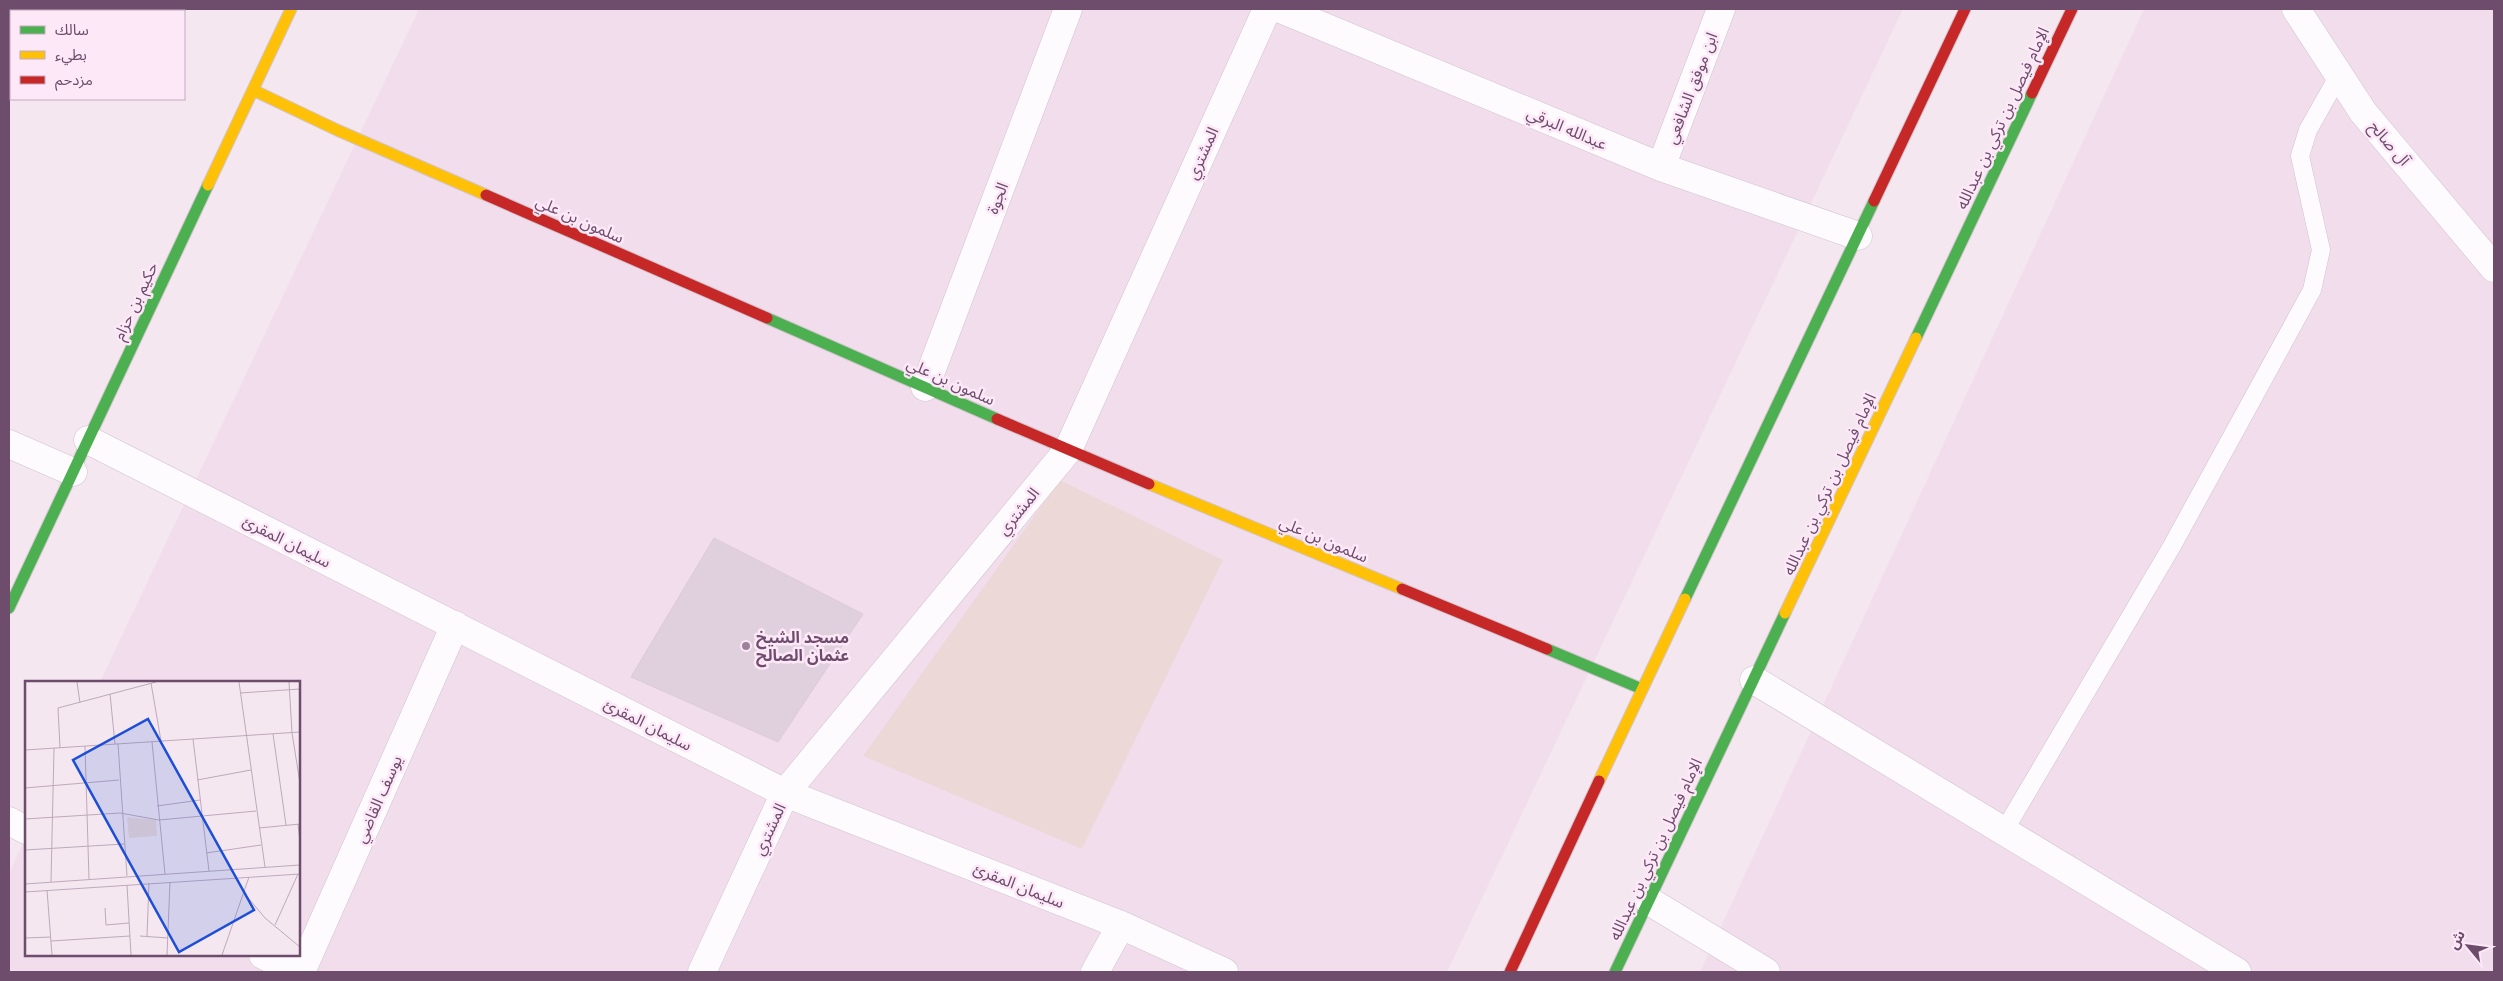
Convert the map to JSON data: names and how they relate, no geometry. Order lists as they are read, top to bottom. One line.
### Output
{"streets":{"street":["ابن موفق الشافعي","الإمام فيصل بن تركي بن عبدالله","عبدالله البرقي","آل صالح","المشتري","الجوة","سلمون بن علي","حكيم بن حزام","سليمان المقرئ","يوسف القاضي"]},"crossings":[["ابن موفق الشافعي","عبدالله البرقي"],["المشتري","سلمون بن علي"],["المشتري","سليمان المقرئ"],["الجوة","سلمون بن علي"],["سلمون بن علي","حكيم بن حزام"],["حكيم بن حزام","سليمان المقرئ"],["سليمان المقرئ","يوسف القاضي"]],"places":["مسجد الشيخ عثمان الصالح"],"legend":["سالك","بطيء","مزدحم"],"north":"top left"}
